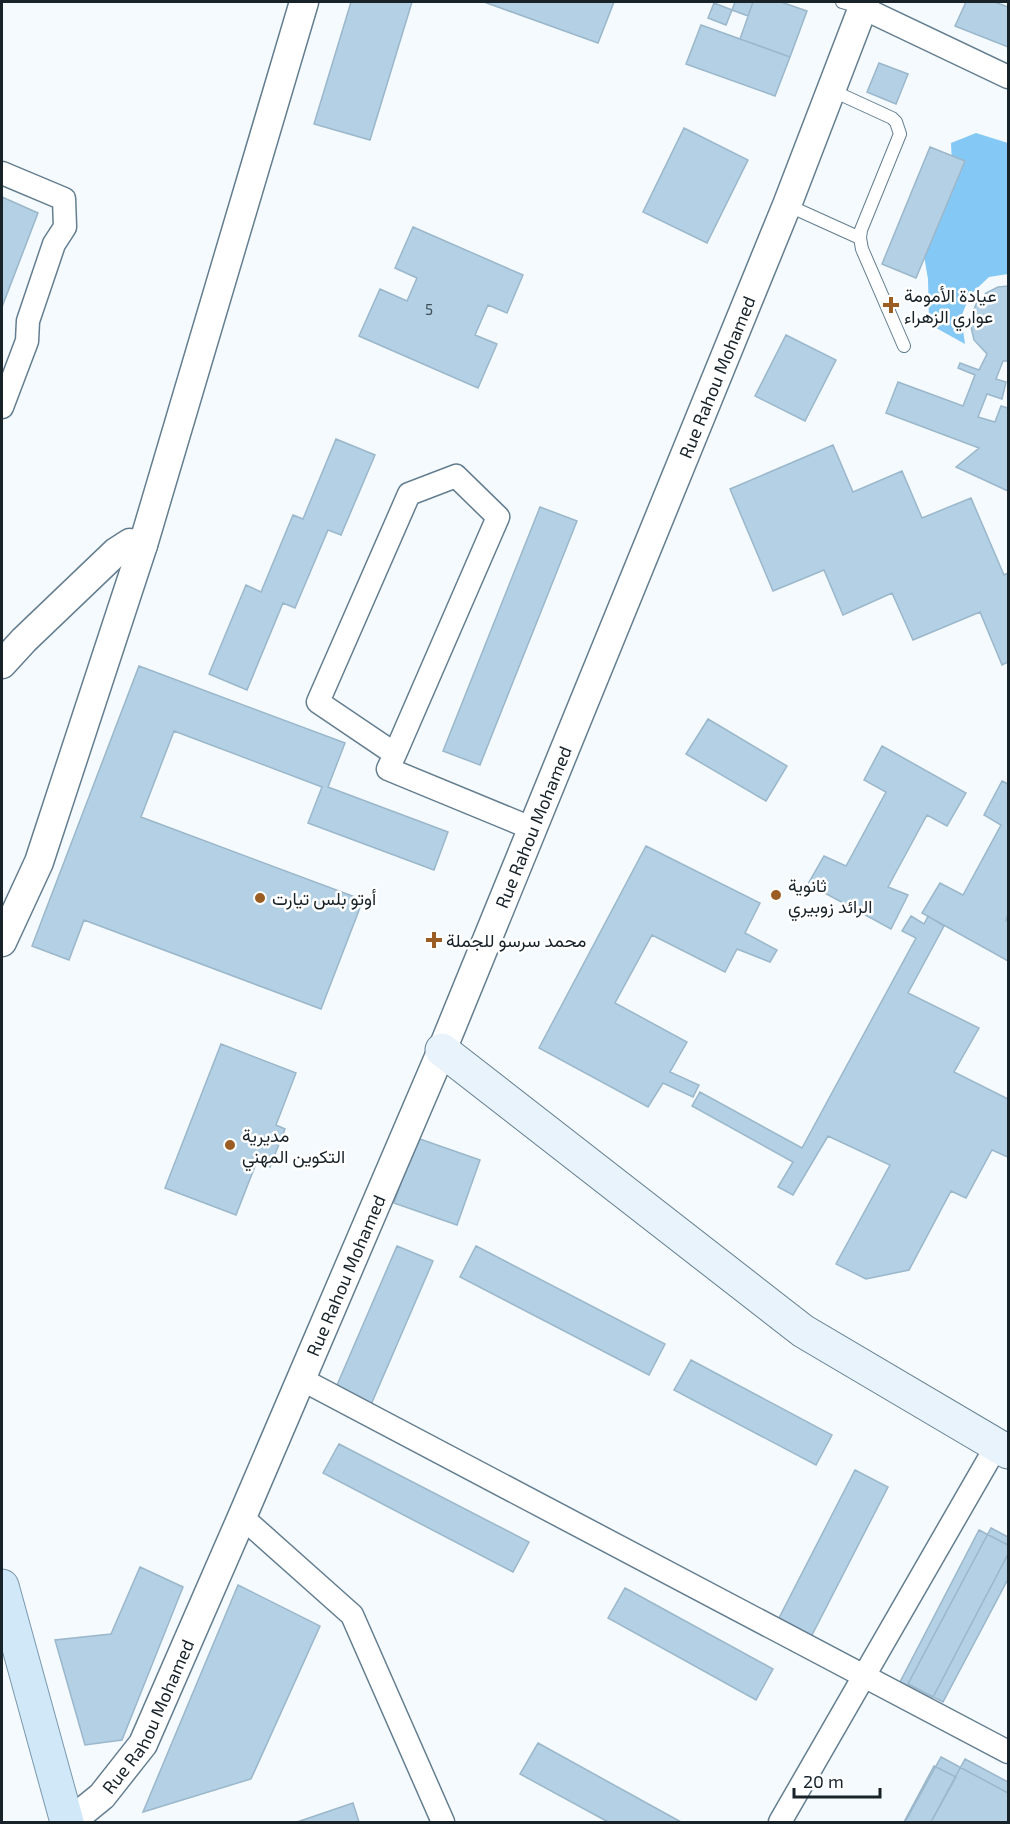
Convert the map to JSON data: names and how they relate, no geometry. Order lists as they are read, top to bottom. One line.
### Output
{"streets":{"street":["Rue Rahou Mohamed"]},"places":{"health":["عيادة الأمومة عواري الزهراء","محمد سرسو للجملة"],"other":["ثانوية الرائد زوبيري","أوتو بلس تيارت","مديرية التكوين المهني"]},"house_numbers":["5"],"scale_bar":"20 m"}
